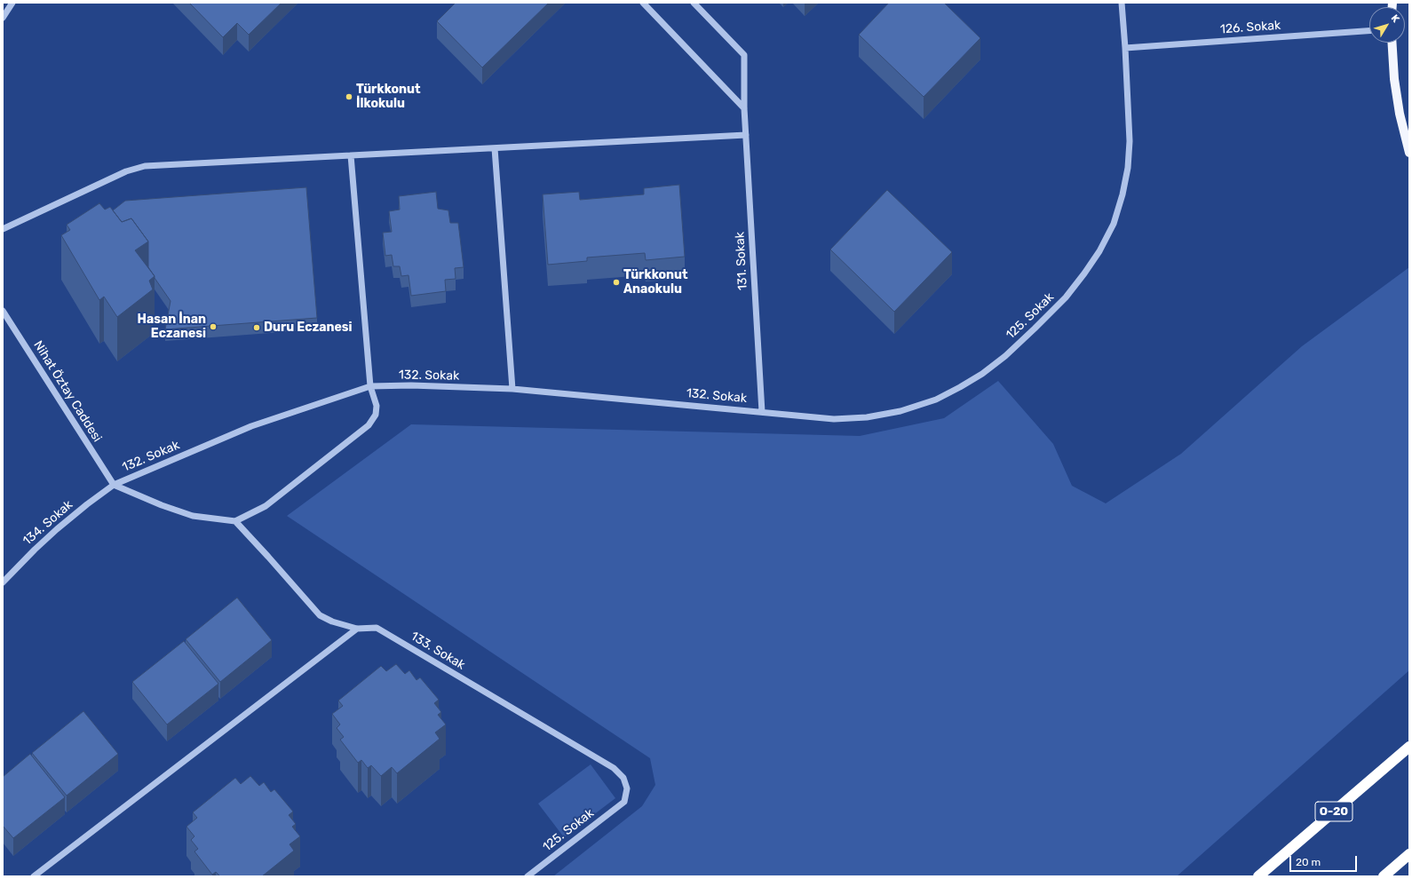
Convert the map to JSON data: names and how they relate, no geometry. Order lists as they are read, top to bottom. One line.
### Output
{"streets":{"highway":["O-20"],"street":["126. Sokak","131. Sokak","125. Sokak","132. Sokak","Nihat Öztay Caddesi","134. Sokak","133. Sokak"]},"crossings":[["126. Sokak","125. Sokak"],["131. Sokak","125. Sokak"],["131. Sokak","132. Sokak"],["125. Sokak","132. Sokak"],["125. Sokak","133. Sokak"],["132. Sokak","Nihat Öztay Caddesi"],["132. Sokak","134. Sokak"],["Nihat Öztay Caddesi","134. Sokak"]],"places":["Türkkonut İlkokulu","Türkkonut Anaokulu","Hasan İnan Eczanesi","Duru Eczanesi"],"scale_bar":"20 m","north":"top right"}
